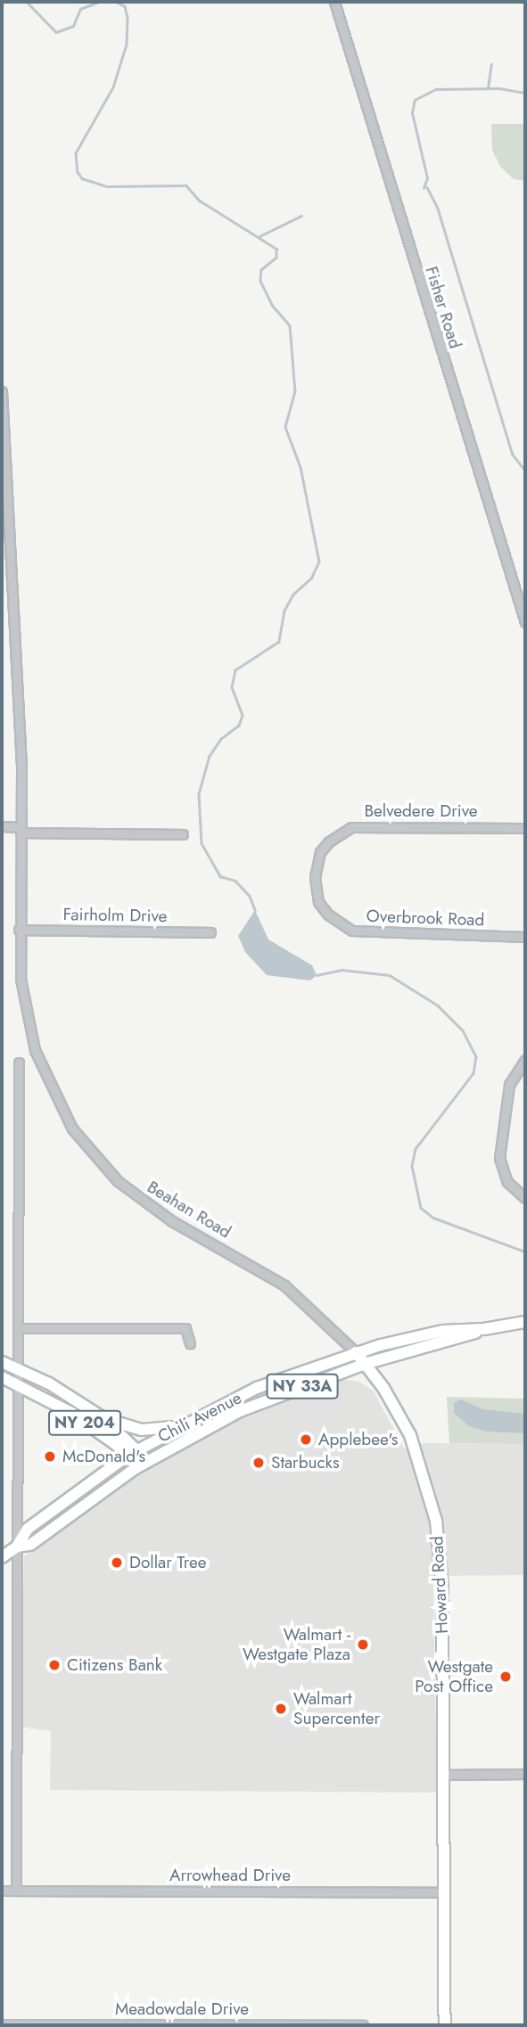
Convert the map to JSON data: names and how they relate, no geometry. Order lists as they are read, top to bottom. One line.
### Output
{"streets":{"main road":["NY 33A","Chili Avenue","NY 204","Howard Road"],"street":["Fisher Road","Belvedere Drive","Fairholm Drive","Overbrook Road","Beahan Road","Arrowhead Drive","Meadowdale Drive"]},"crossings":[["Belvedere Drive","Overbrook Road"],["Fairholm Drive","Beahan Road"],["Beahan Road","Chili Avenue"],["Beahan Road","Howard Road"],["Chili Avenue","NY 204"],["Chili Avenue","Howard Road"],["Howard Road","Arrowhead Drive"]],"places":["Applebee's","McDonald's","Starbucks","Dollar Tree","Walmart - Westgate Plaza","Citizens Bank","Westgate Post Office","Walmart Supercenter"]}
